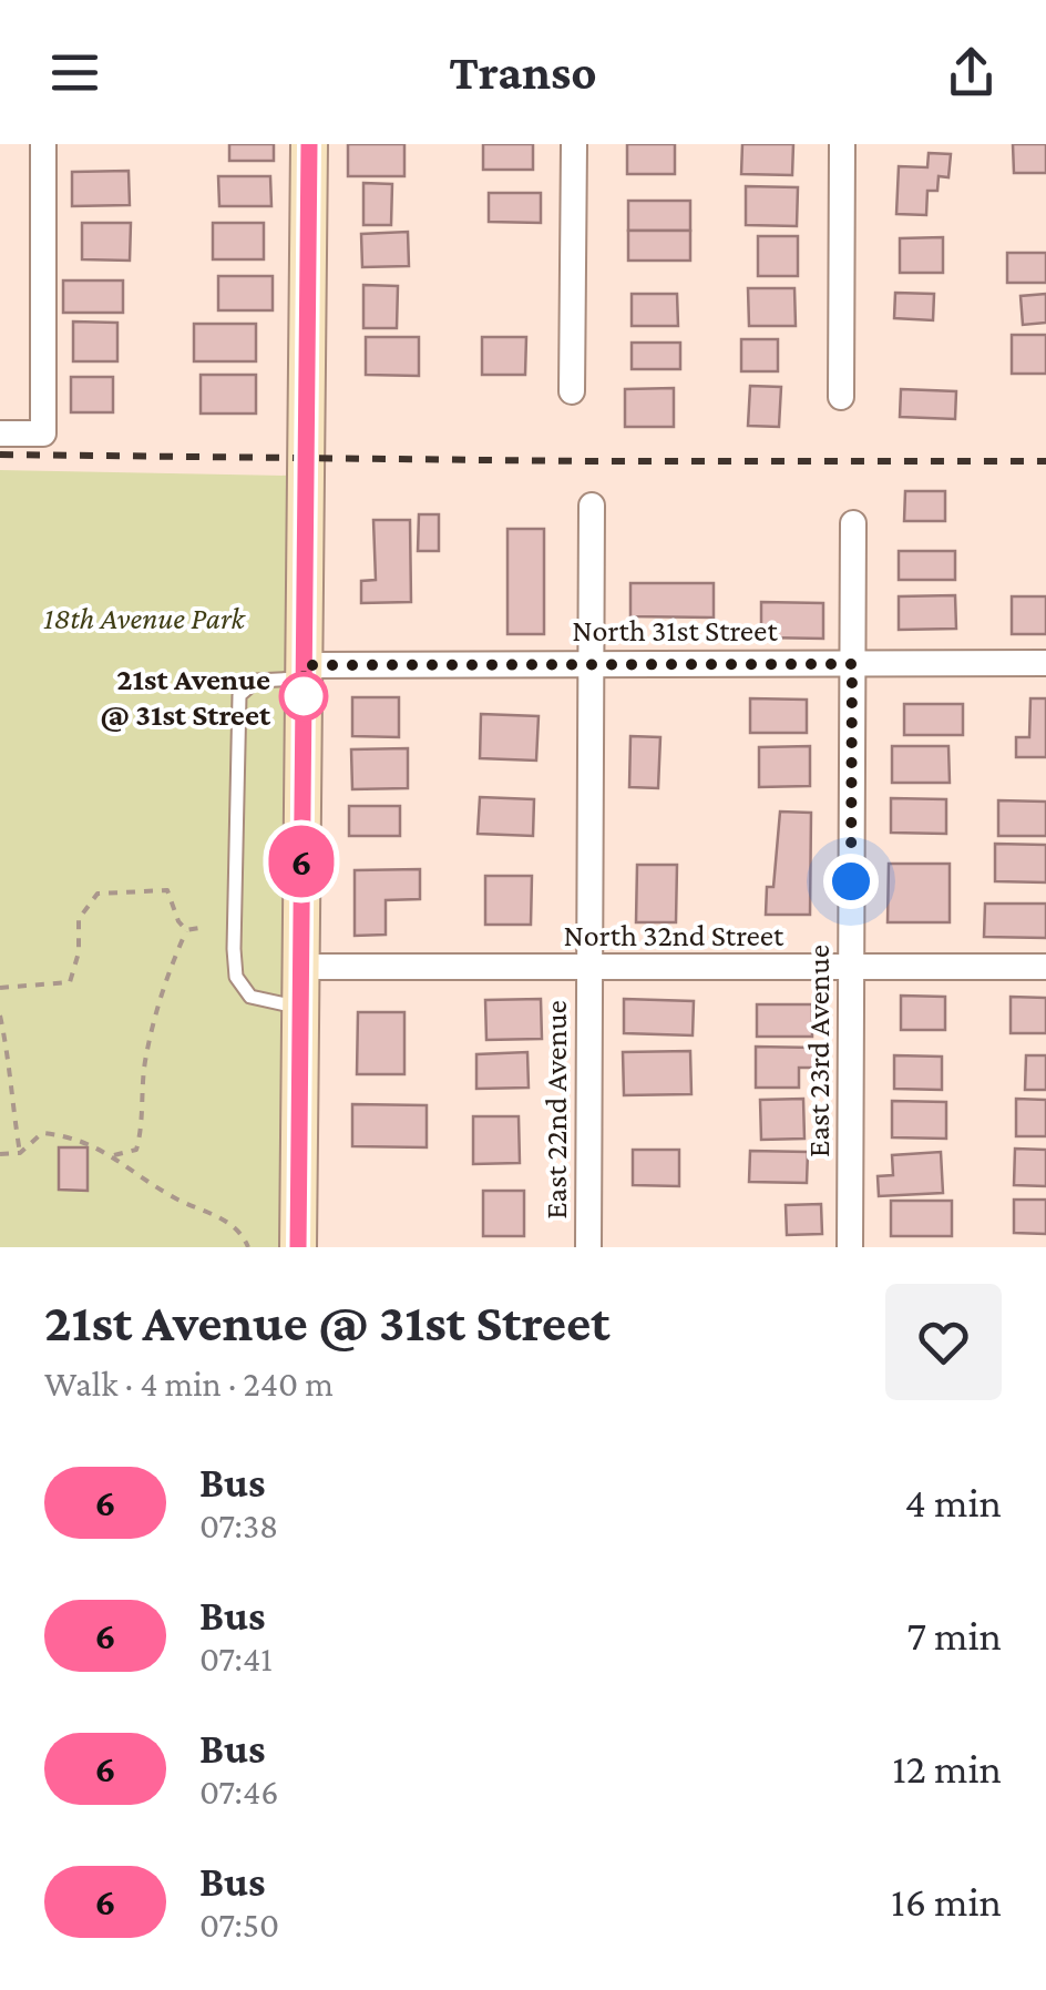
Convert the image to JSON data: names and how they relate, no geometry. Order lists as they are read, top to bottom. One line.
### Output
{"streets":{"street":["North 31st Street","North 32nd Street","East 23rd Avenue","East 22nd Avenue"]},"crossings":[["North 31st Street","East 23rd Avenue"],["North 31st Street","East 22nd Avenue"],["North 32nd Street","East 23rd Avenue"],["North 32nd Street","East 22nd Avenue"]],"parks":["18th Avenue Park"],"places":["21st Avenue @ 31st Street"],"lines":["bus line 6"],"page":{"header":"Transo","on_map":"6","heading":["21st Avenue @ 31st Street","Walk · 4 min · 240 m"],"list":[{"mark":"6","name":"Bus","note":"07:38","value":"4 min"},{"mark":"6","name":"Bus","note":"07:41","value":"7 min"},{"mark":"6","name":"Bus","note":"07:46","value":"12 min"},{"mark":"6","name":"Bus","note":"07:50","value":"16 min"}]}}
